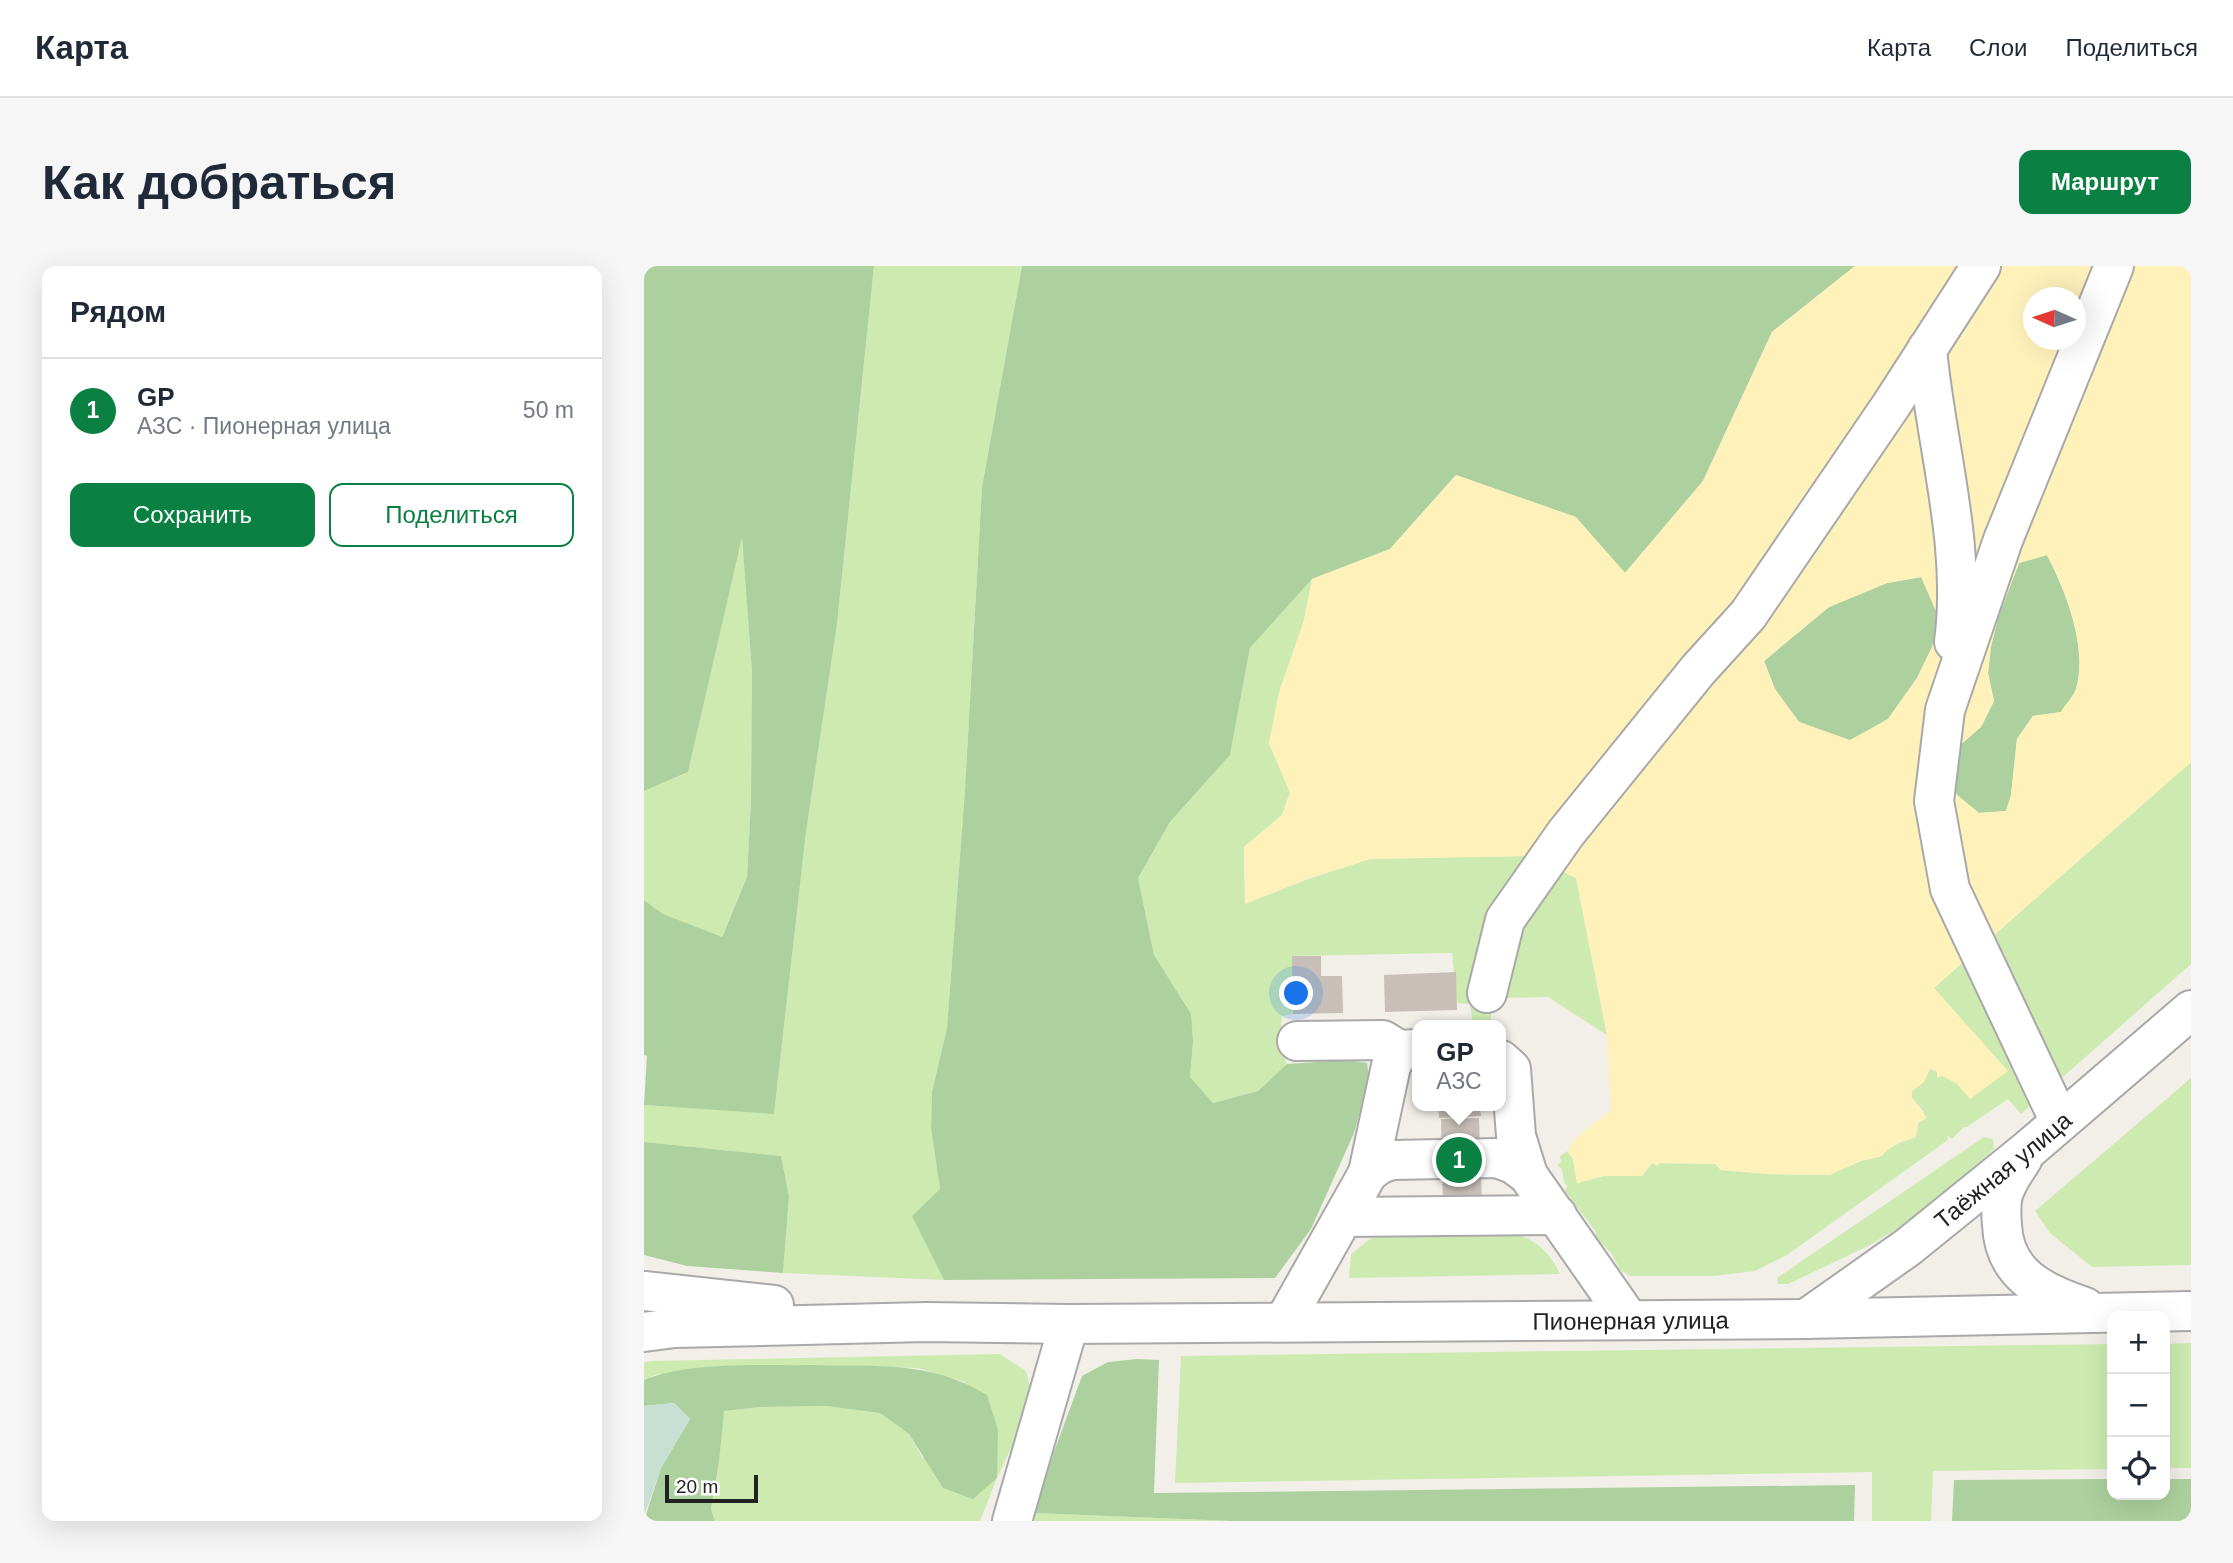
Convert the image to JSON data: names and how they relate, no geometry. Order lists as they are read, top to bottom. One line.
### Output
{"streets":{"street":["Таёжная улица","Пионерная улица"]},"crossings":[["Таёжная улица","Пионерная улица"]],"scale_bar":"20 m","north":"left","page":{"header":"Карта","nav":["Карта","Слои","Поделиться"],"buttons":["Маршрут",["Сохранить","Поделиться"]],"title":"Как добраться","heading":"Рядом","list":[{"mark":"1","name":"GP","note":"АЗС · Пионерная улица","value":"50 m"}],"popup":["GP","АЗС"],"pins":"1","map_buttons":["+","−"],"scale":"20 m"}}
